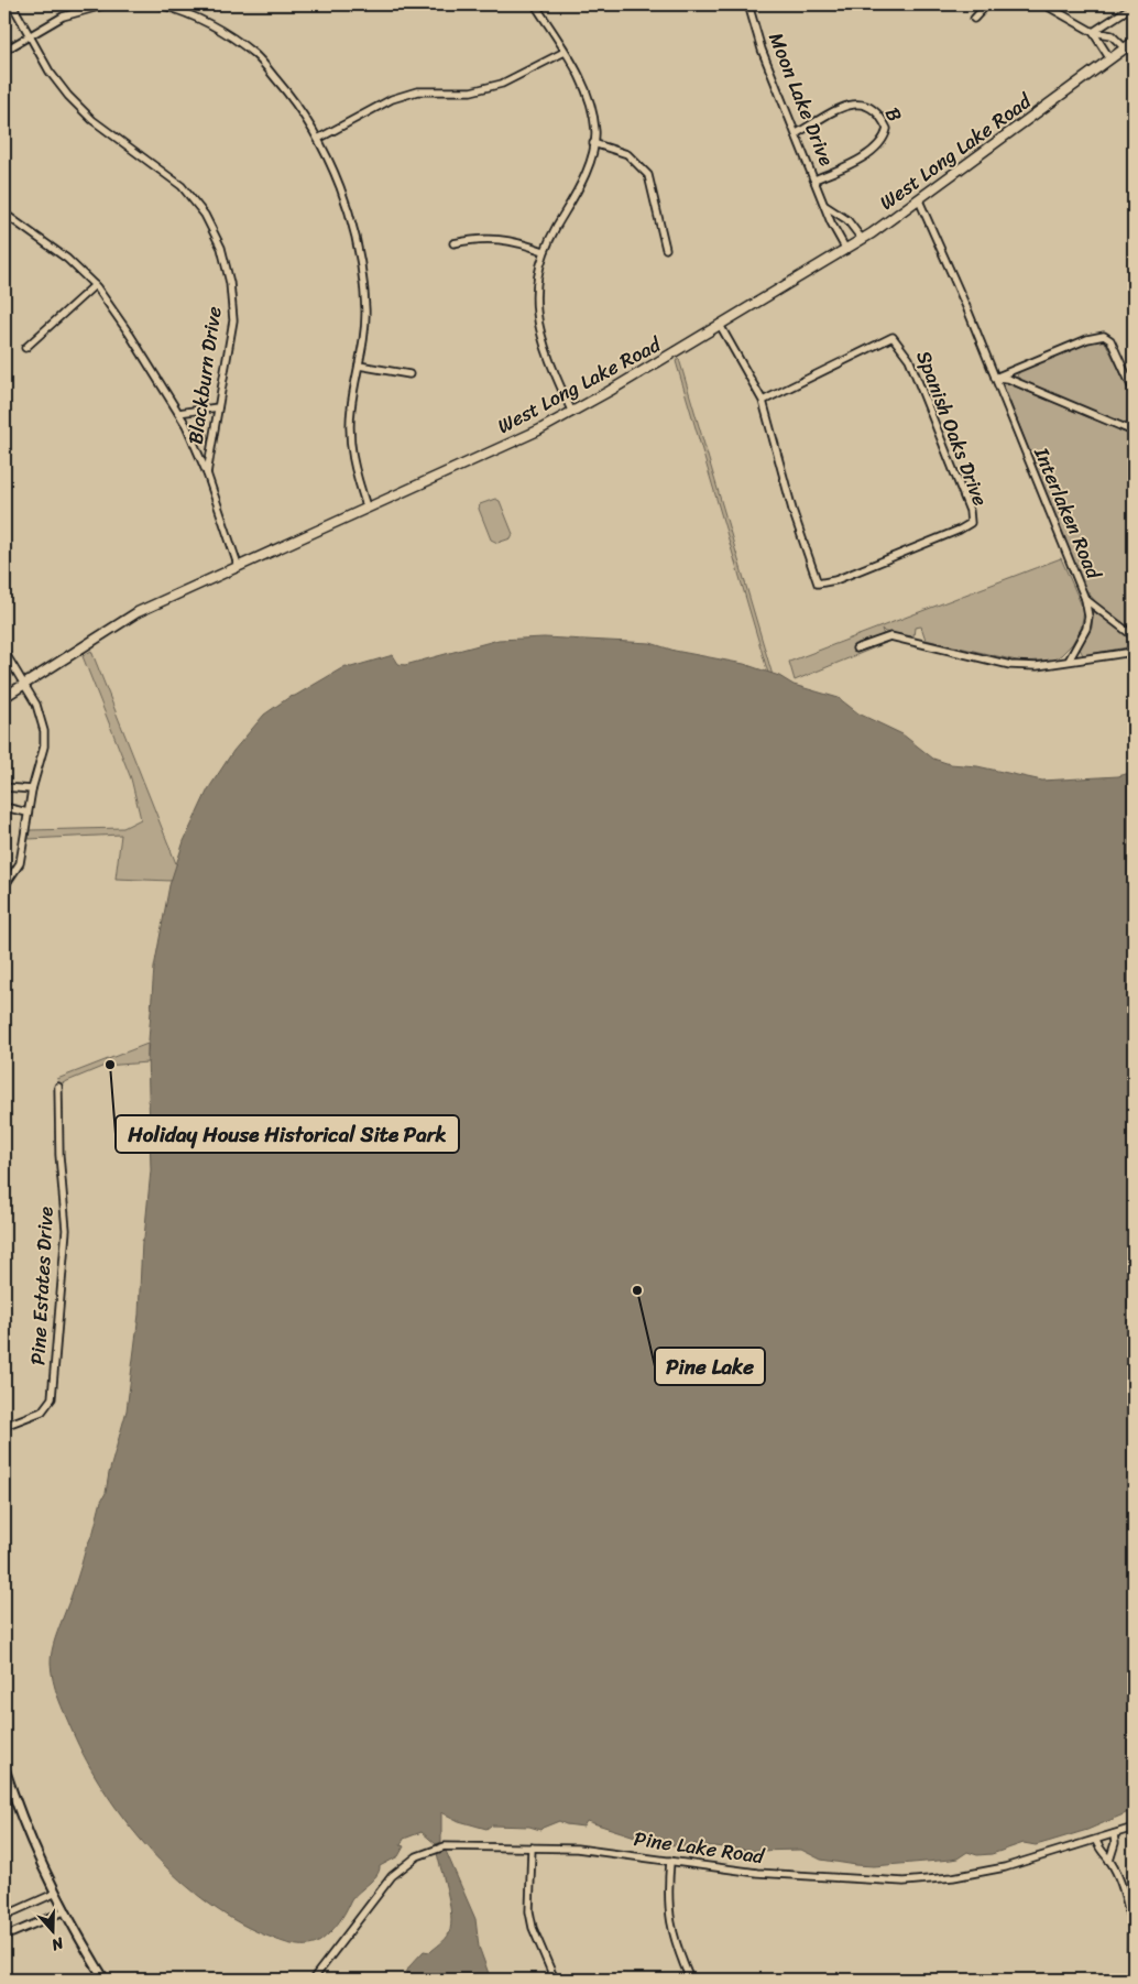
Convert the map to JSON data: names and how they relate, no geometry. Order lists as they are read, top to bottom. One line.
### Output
{"streets":{"main road":["West Long Lake Road"],"street":["Moon Lake Drive","B","Blackburn Drive","Spanish Oaks Drive","Interlaken Road","Pine Estates Drive","Pine Lake Road"]},"crossings":[["Moon Lake Drive","B"],["Moon Lake Drive","West Long Lake Road"],["West Long Lake Road","Spanish Oaks Drive"],["West Long Lake Road","Interlaken Road"]],"places":["Holiday House Historical Site Park","Pine Lake"],"north":"bottom"}
